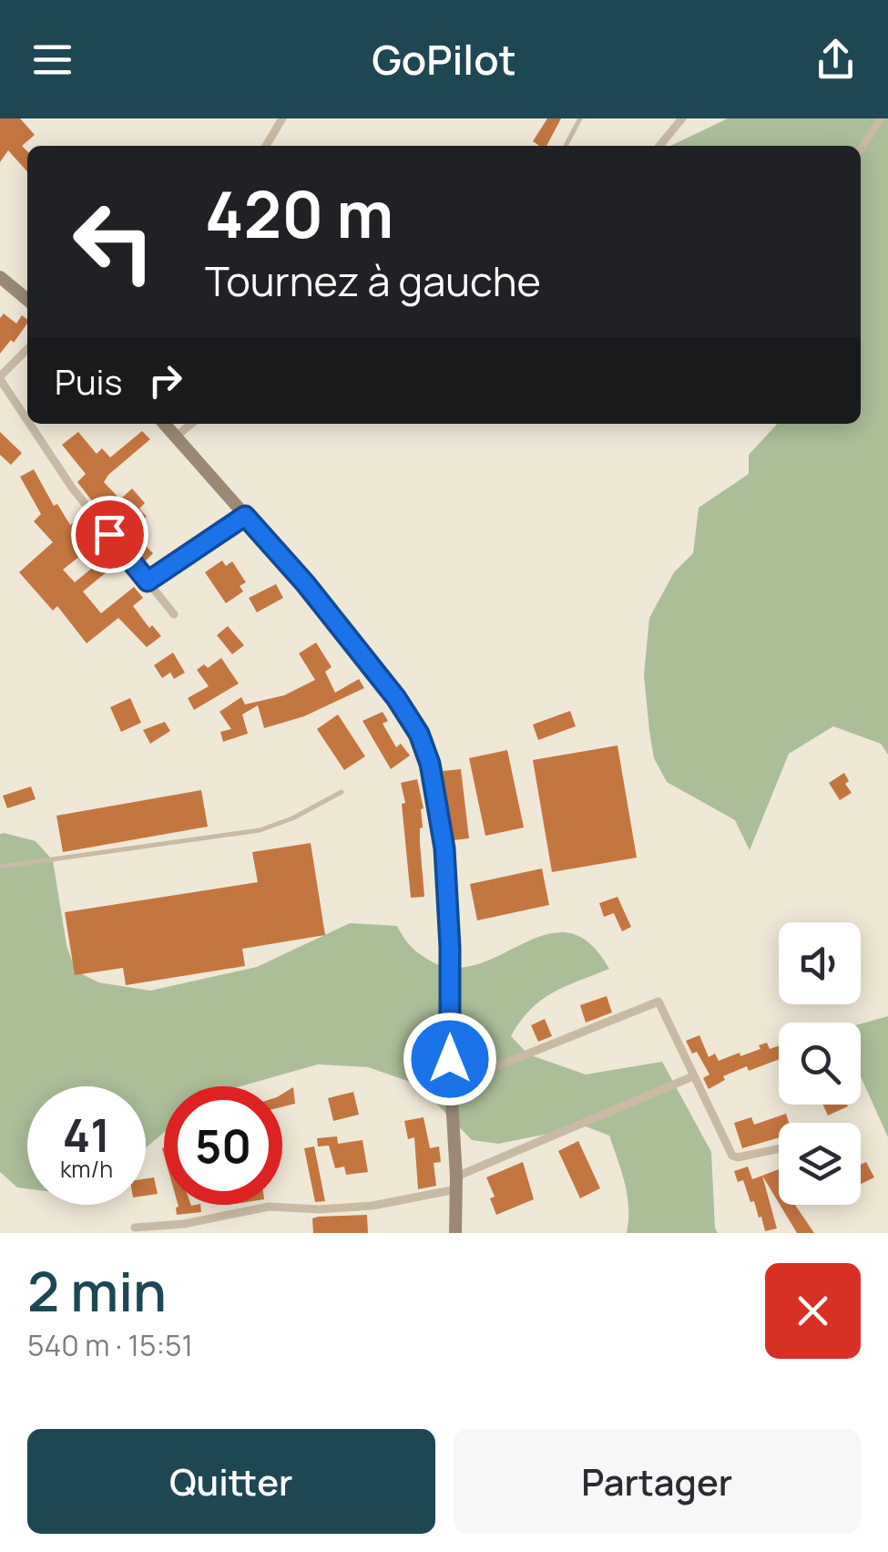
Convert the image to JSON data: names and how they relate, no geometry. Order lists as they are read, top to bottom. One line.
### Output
{"page":{"header":"GoPilot","turn":["420 m","Tournez à gauche"],"then":"Puis","speed":"41 km/h","limit":"50","heading":["2 min","540 m · 15:51"],"buttons":["Quitter","Partager"]}}
